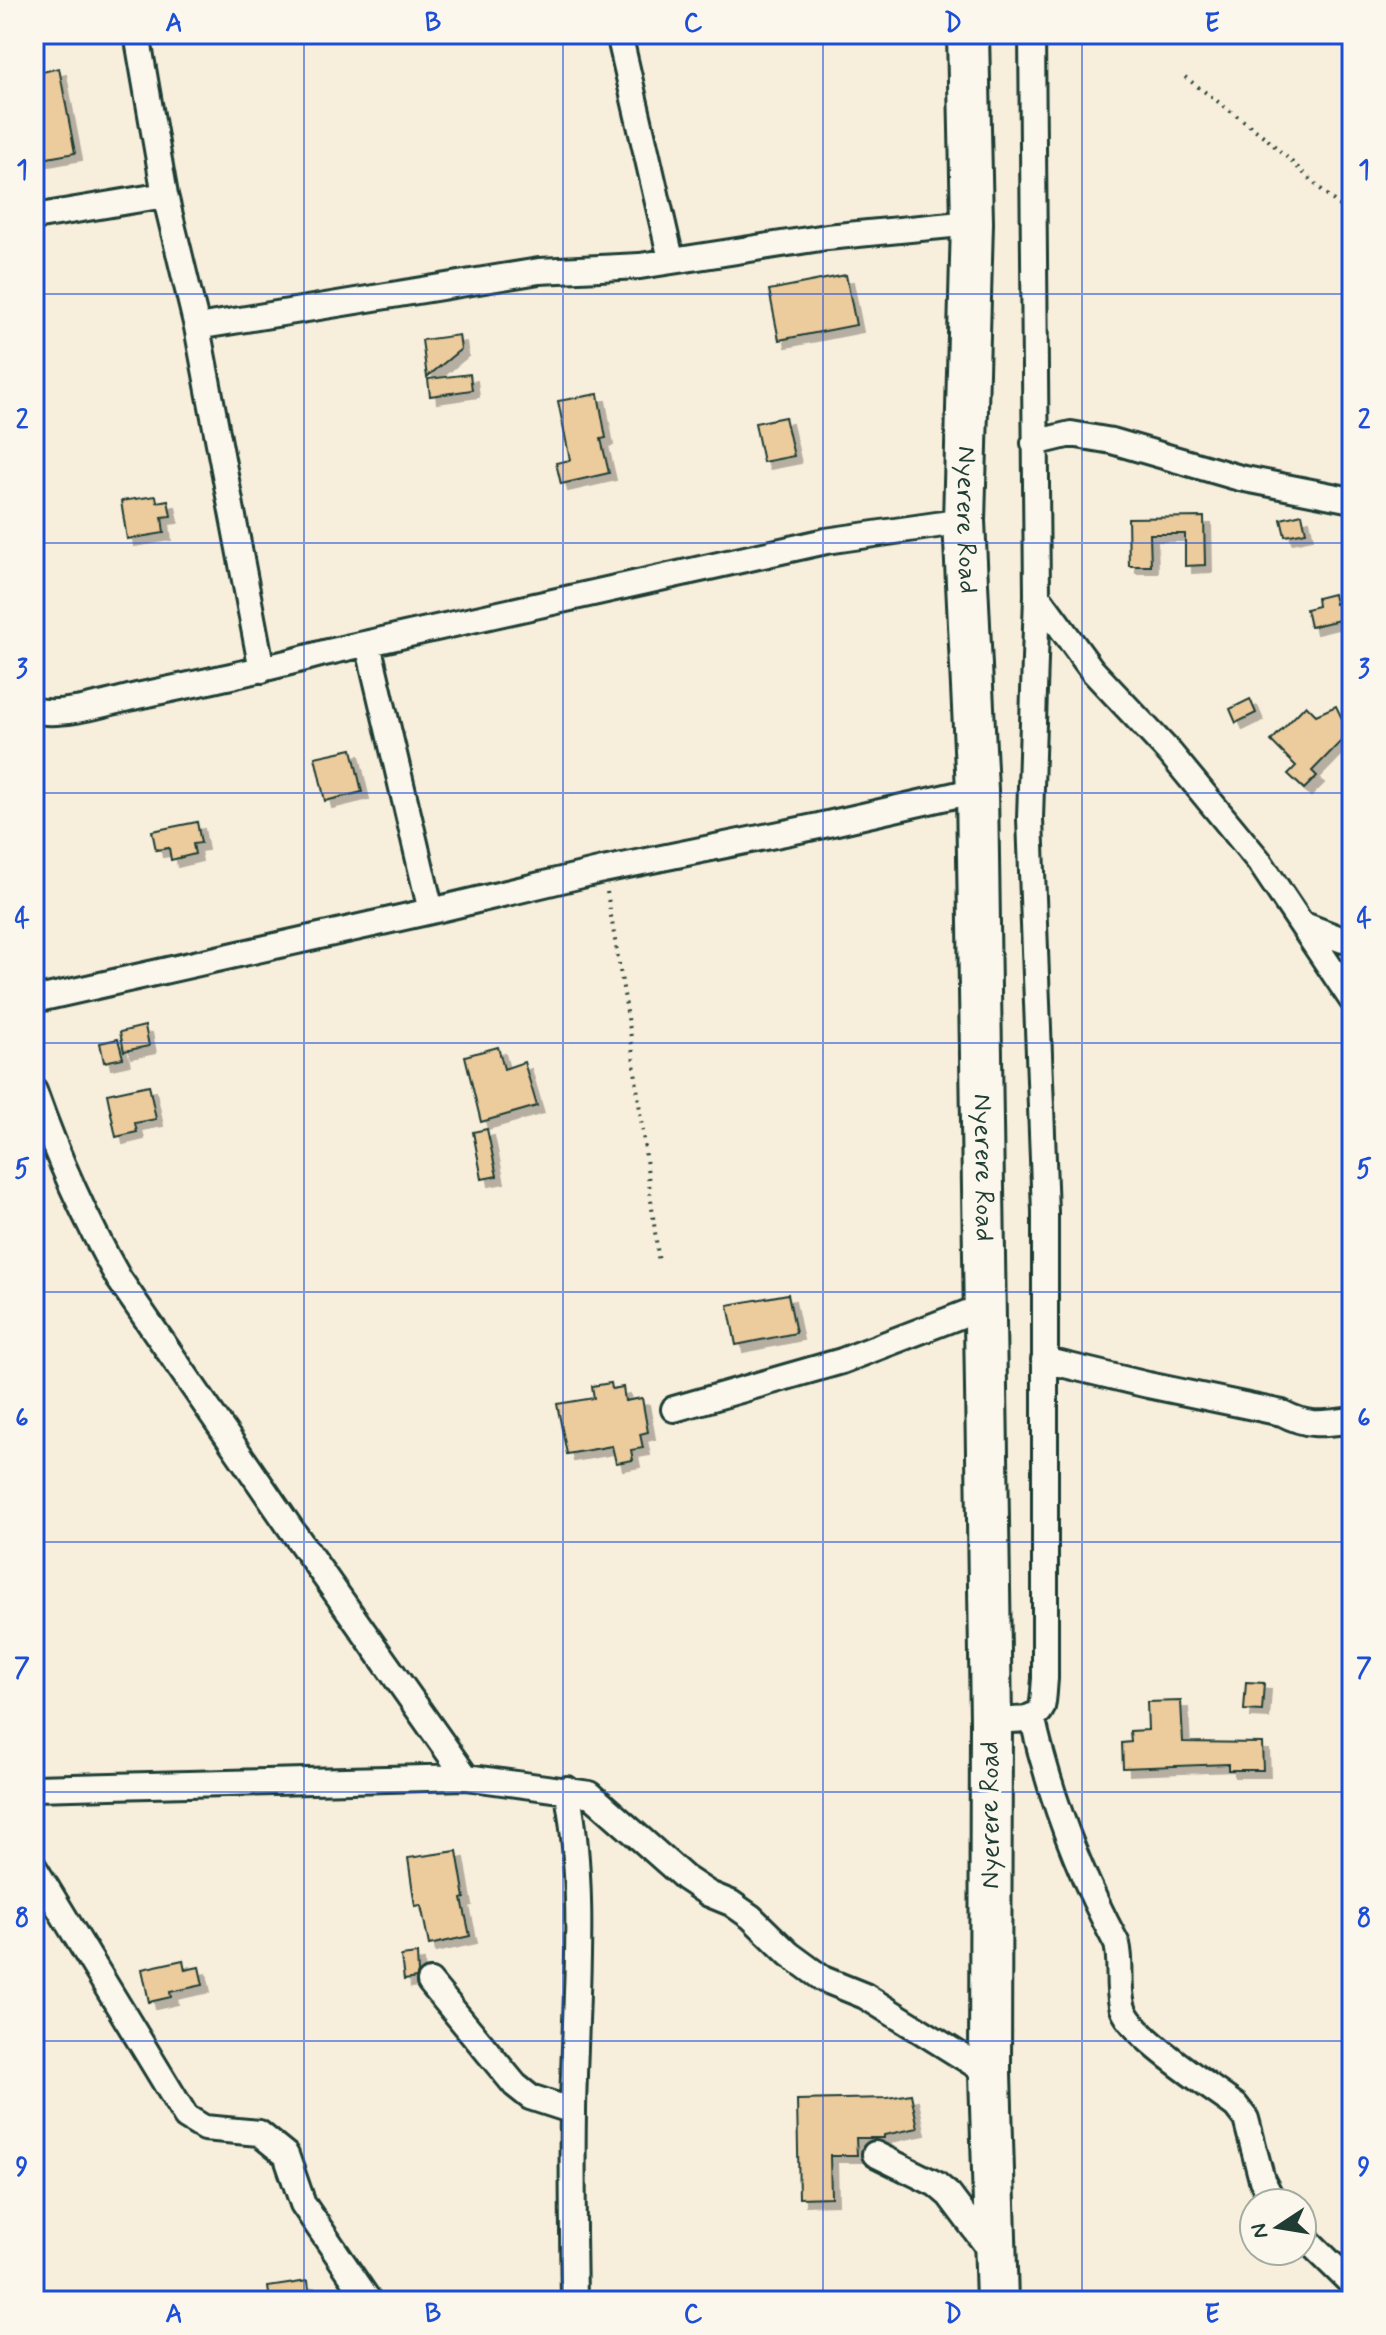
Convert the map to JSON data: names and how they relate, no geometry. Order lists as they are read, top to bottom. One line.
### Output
{"streets":{"highway":["Nyerere Road"]},"north":"left","grid":{"columns":["A","B","C","D","E"],"rows":["1","2","3","4","5","6","7","8","9"]}}
